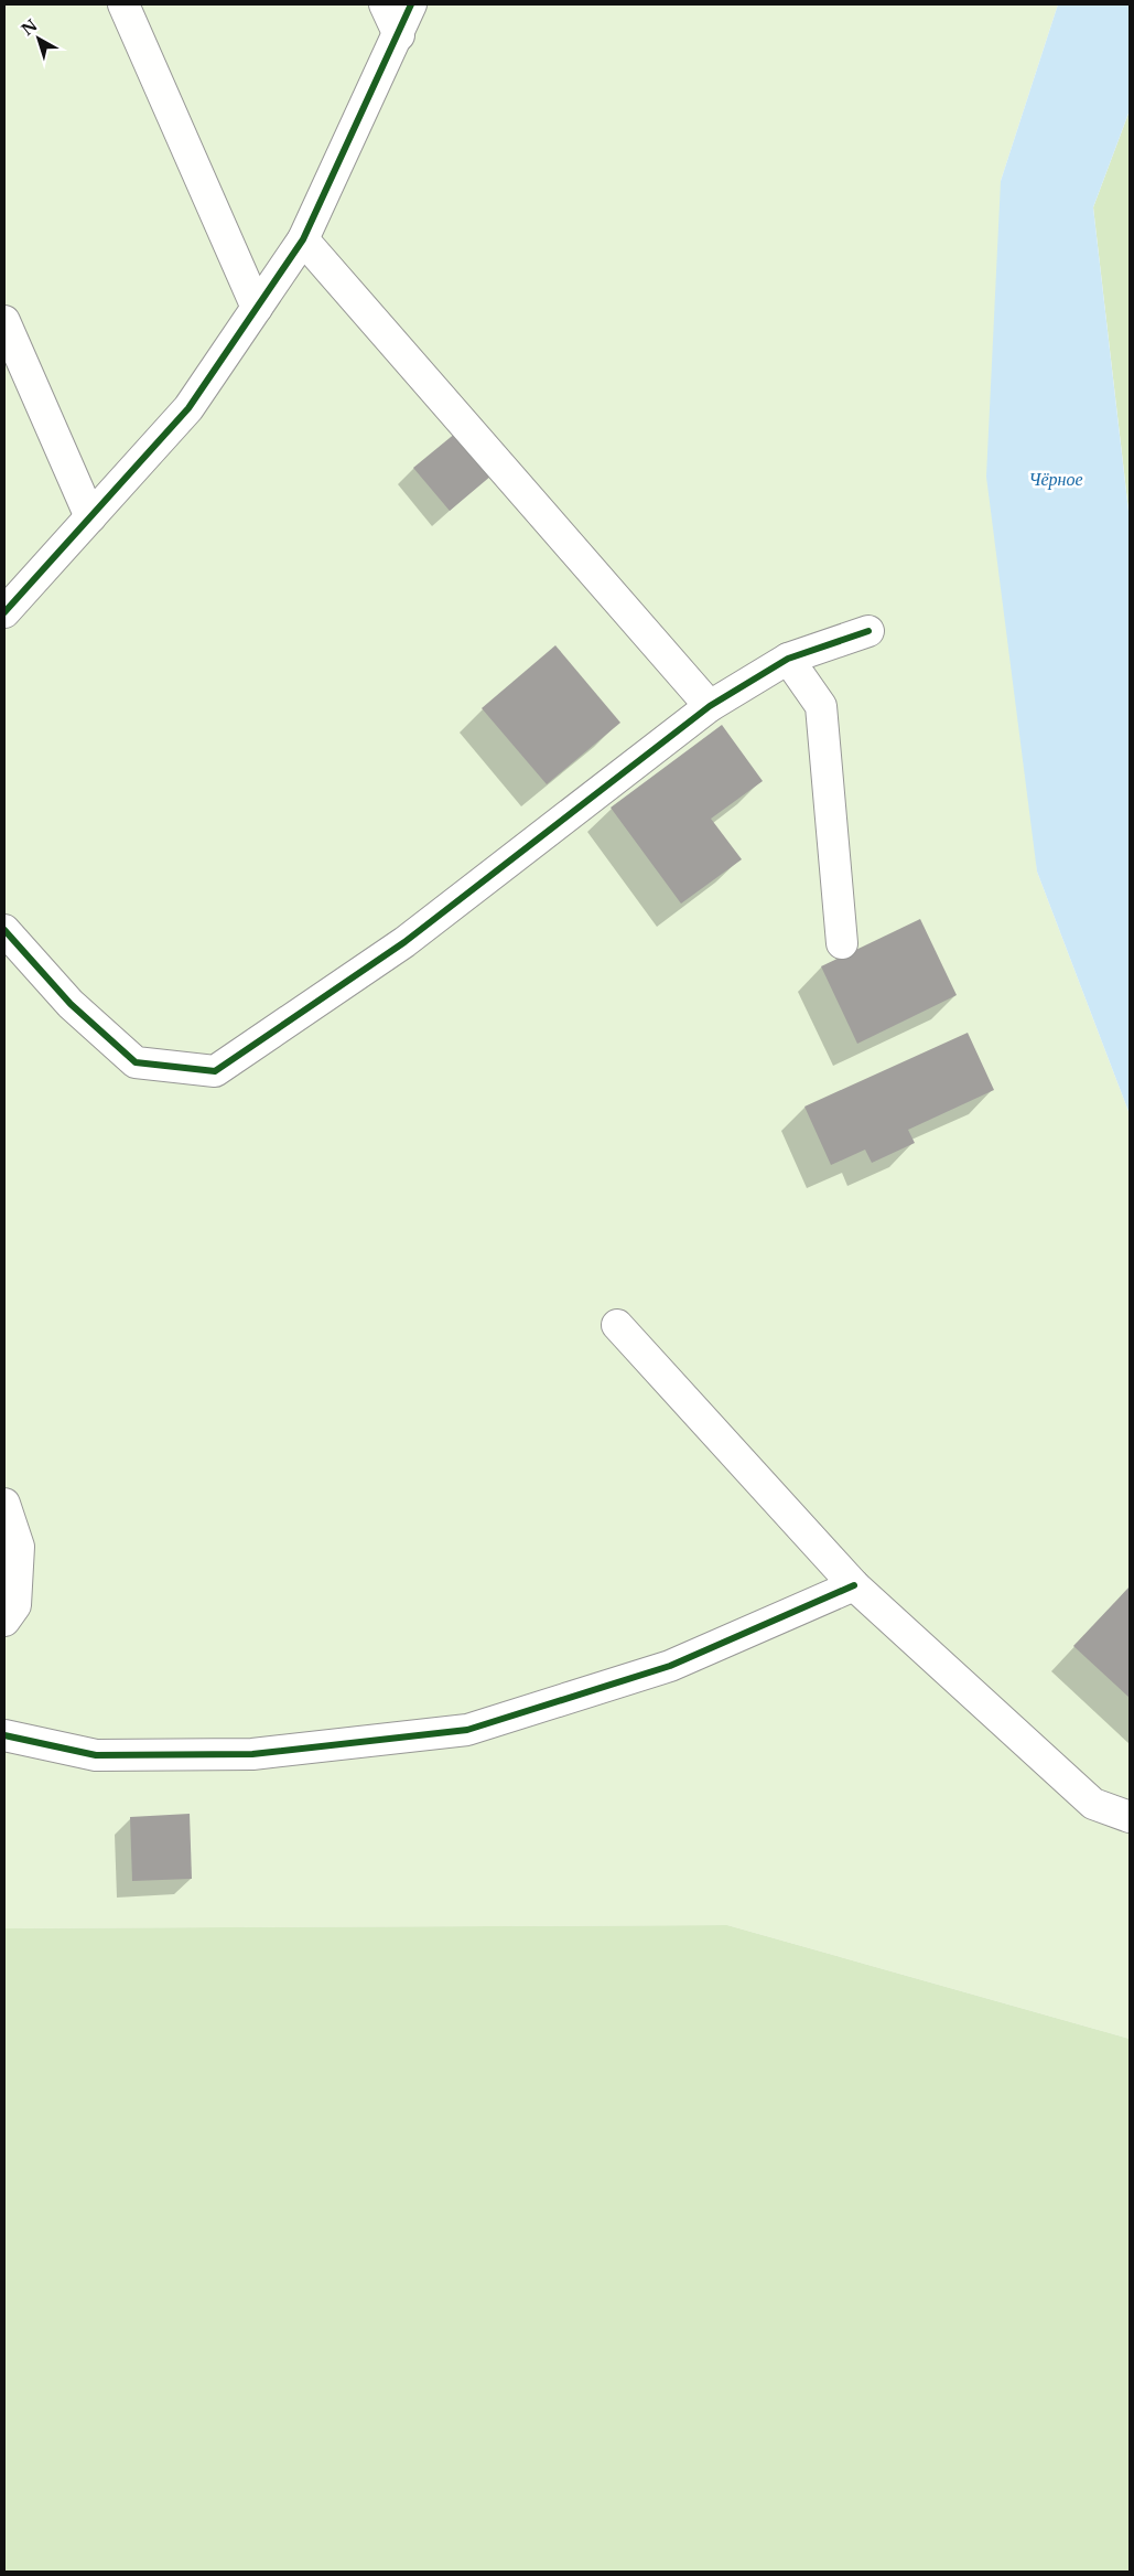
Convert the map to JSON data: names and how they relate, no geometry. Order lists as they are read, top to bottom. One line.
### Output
{"water":["Чёрное"],"north":"top left"}
